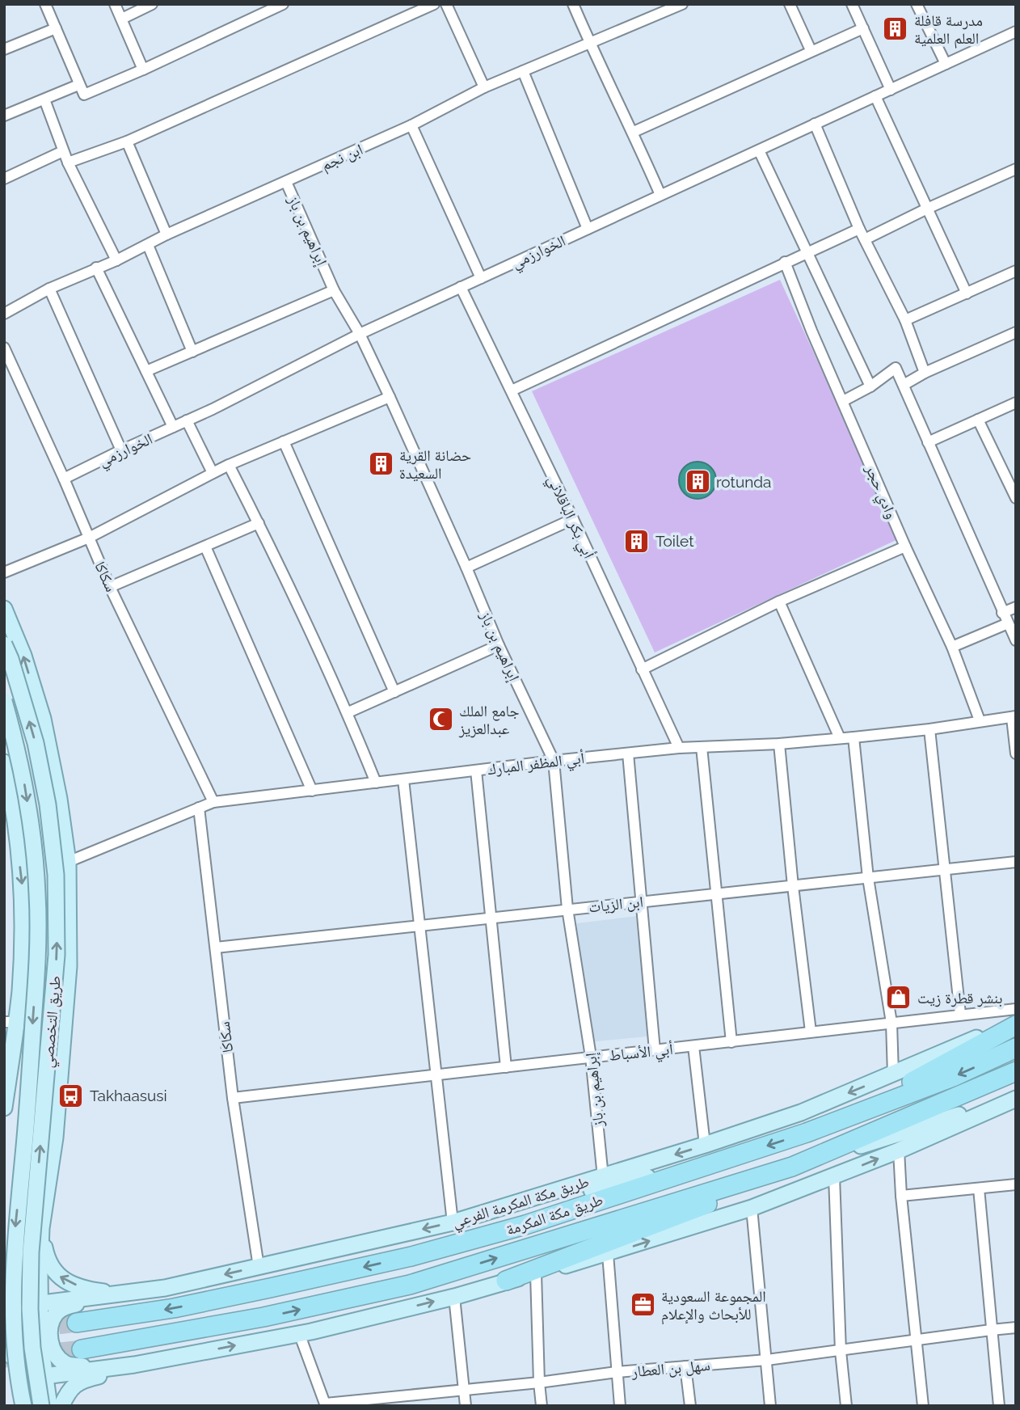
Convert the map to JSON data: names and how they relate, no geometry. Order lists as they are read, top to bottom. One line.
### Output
{"streets":{"highway":["طريق مكة المكرمة"],"main road":["طريق التخصصي","طريق مكة المكرمة الفرعي"],"street":["ابن نجم","إبراهيم بن باز","الخوارزمي","وادي حجر","أبي بكر الباقلاني","سكاكا","أبي المظفر المبارك","ابن الزيات","أبي الأسباط","سهل بن العطار"]},"crossings":[["ابن نجم","إبراهيم بن باز"],["إبراهيم بن باز","الخوارزمي"],["إبراهيم بن باز","أبي المظفر المبارك"],["إبراهيم بن باز","ابن الزيات"],["إبراهيم بن باز","أبي الأسباط"],["إبراهيم بن باز","طريق مكة المكرمة الفرعي"],["الخوارزمي","أبي بكر الباقلاني"],["الخوارزمي","سكاكا"],["وادي حجر","أبي المظفر المبارك"],["أبي بكر الباقلاني","أبي المظفر المبارك"],["سكاكا","أبي المظفر المبارك"],["سكاكا","ابن الزيات"],["سكاكا","أبي الأسباط"],["سكاكا","طريق مكة المكرمة الفرعي"]],"places":{"building":["مدرسة قافلة العلم العلمية","حضانة القرية السعيدة","rotunda","Toilet"],"mosque":["جامع الملك عبدالعزيز"],"shop":["بنشر قطرة زيت"],"bus stop":["Takhaasusi"],"office":["المجموعة السعودية للأبحاث والإعلام"]}}
